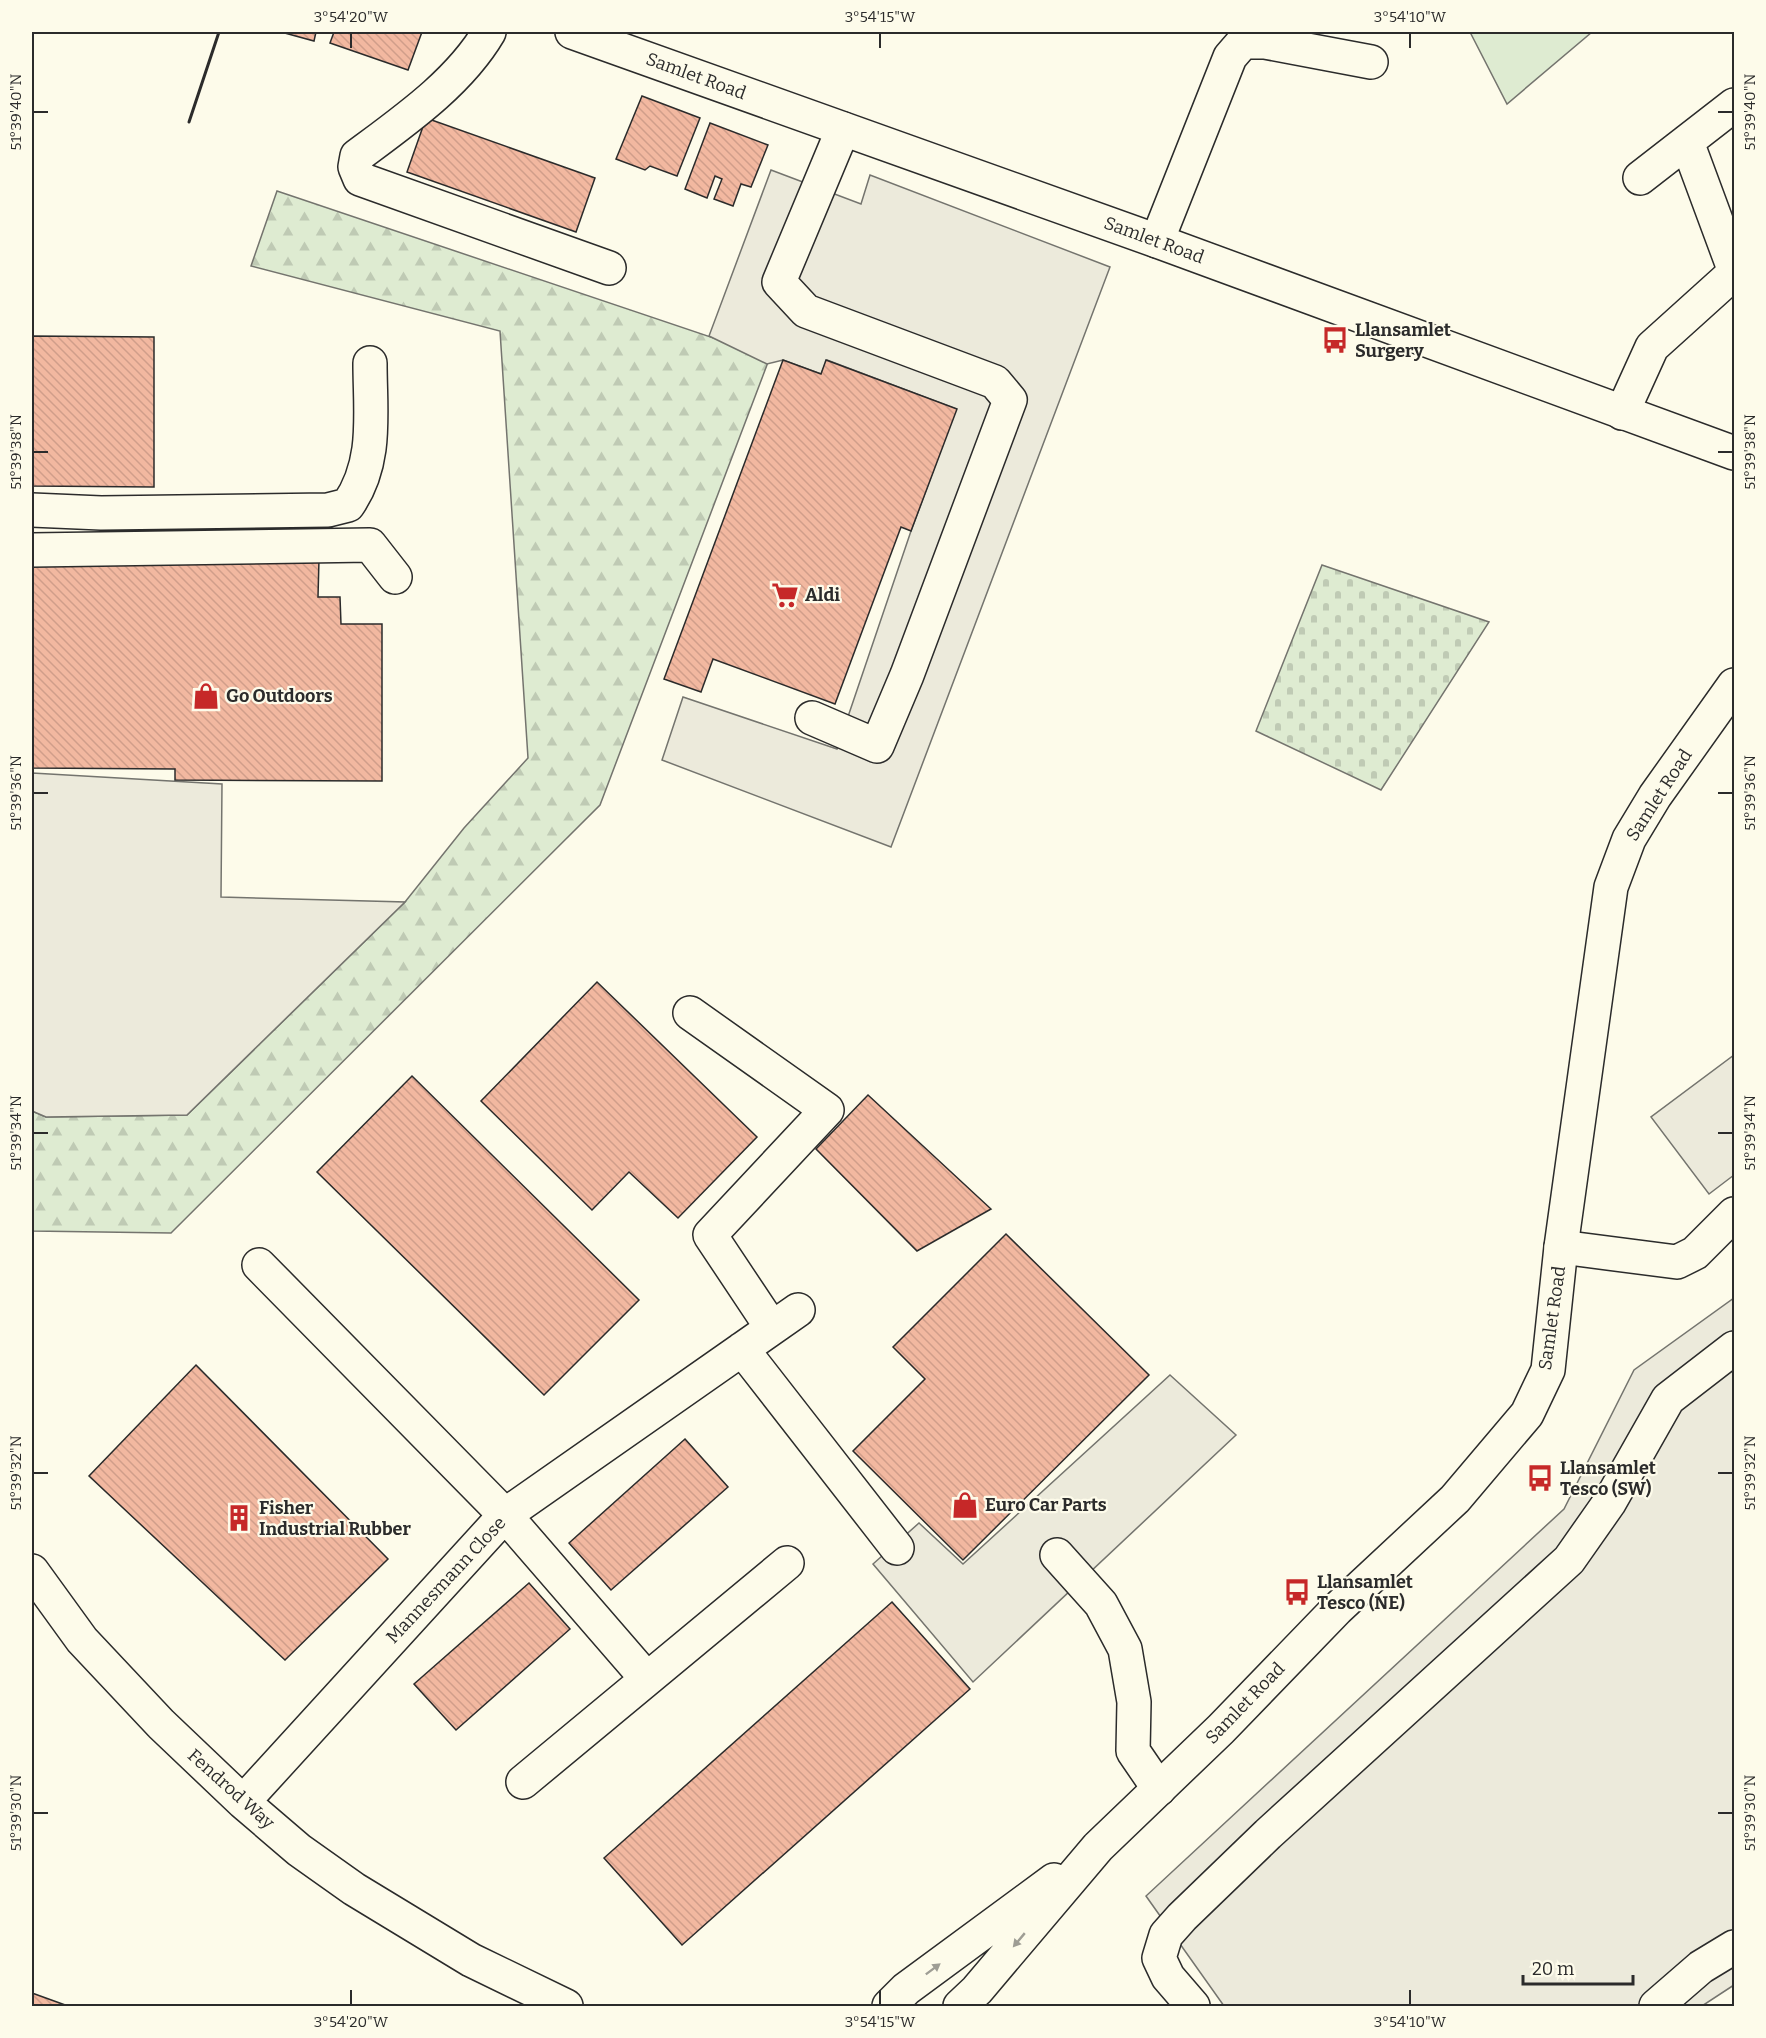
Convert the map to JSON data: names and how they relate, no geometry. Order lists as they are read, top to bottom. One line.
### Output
{"streets":{"main road":["Samlet Road","Mannesmann Close","Fendrod Way"]},"crossings":[["Mannesmann Close","Fendrod Way"]],"places":{"bus stop":["Llansamlet Surgery","Llansamlet Tesco (SW)","Llansamlet Tesco (NE)"],"supermarket":["Aldi"],"shop":["Go Outdoors","Euro Car Parts"],"building":["Fisher Industrial Rubber"]},"scale_bar":"20 m","coordinates":["3°54'20\"W","3°54'15\"W","3°54'10\"W","51°39'40\"N","51°39'38\"N","51°39'36\"N","51°39'34\"N","51°39'32\"N","51°39'30\"N"]}
